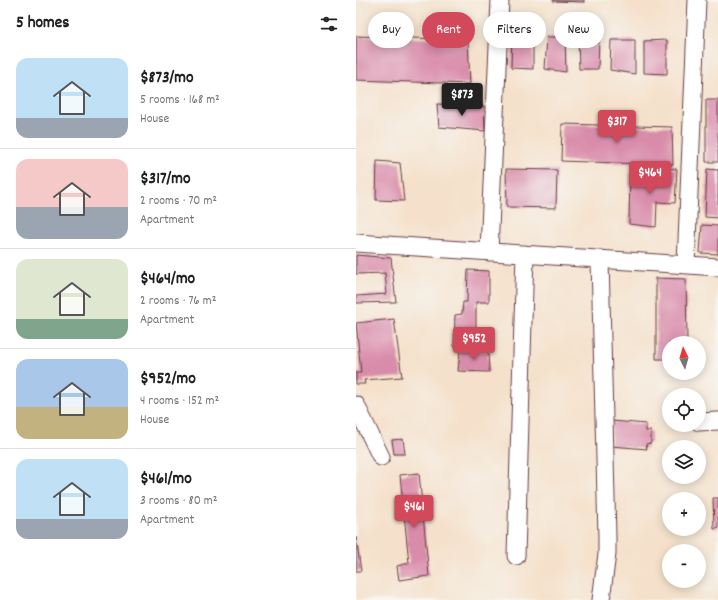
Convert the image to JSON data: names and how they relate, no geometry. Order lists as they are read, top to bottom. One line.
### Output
{"north":"top","page":{"heading":"5 homes","chip":["Buy","Rent","Filters","New"],"list":[{"name":"$873/mo","note":"5 rooms · 168 m² · House"},{"name":"$317/mo","note":"2 rooms · 70 m² · Apartment"},{"name":"$464/mo","note":"2 rooms · 76 m² · Apartment"},{"name":"$952/mo","note":"4 rooms · 152 m² · House"},{"name":"$461/mo","note":"3 rooms · 80 m² · Apartment"}],"price":["$873","$317","$464","$952","$461"],"map_buttons":["+","−"]}}
